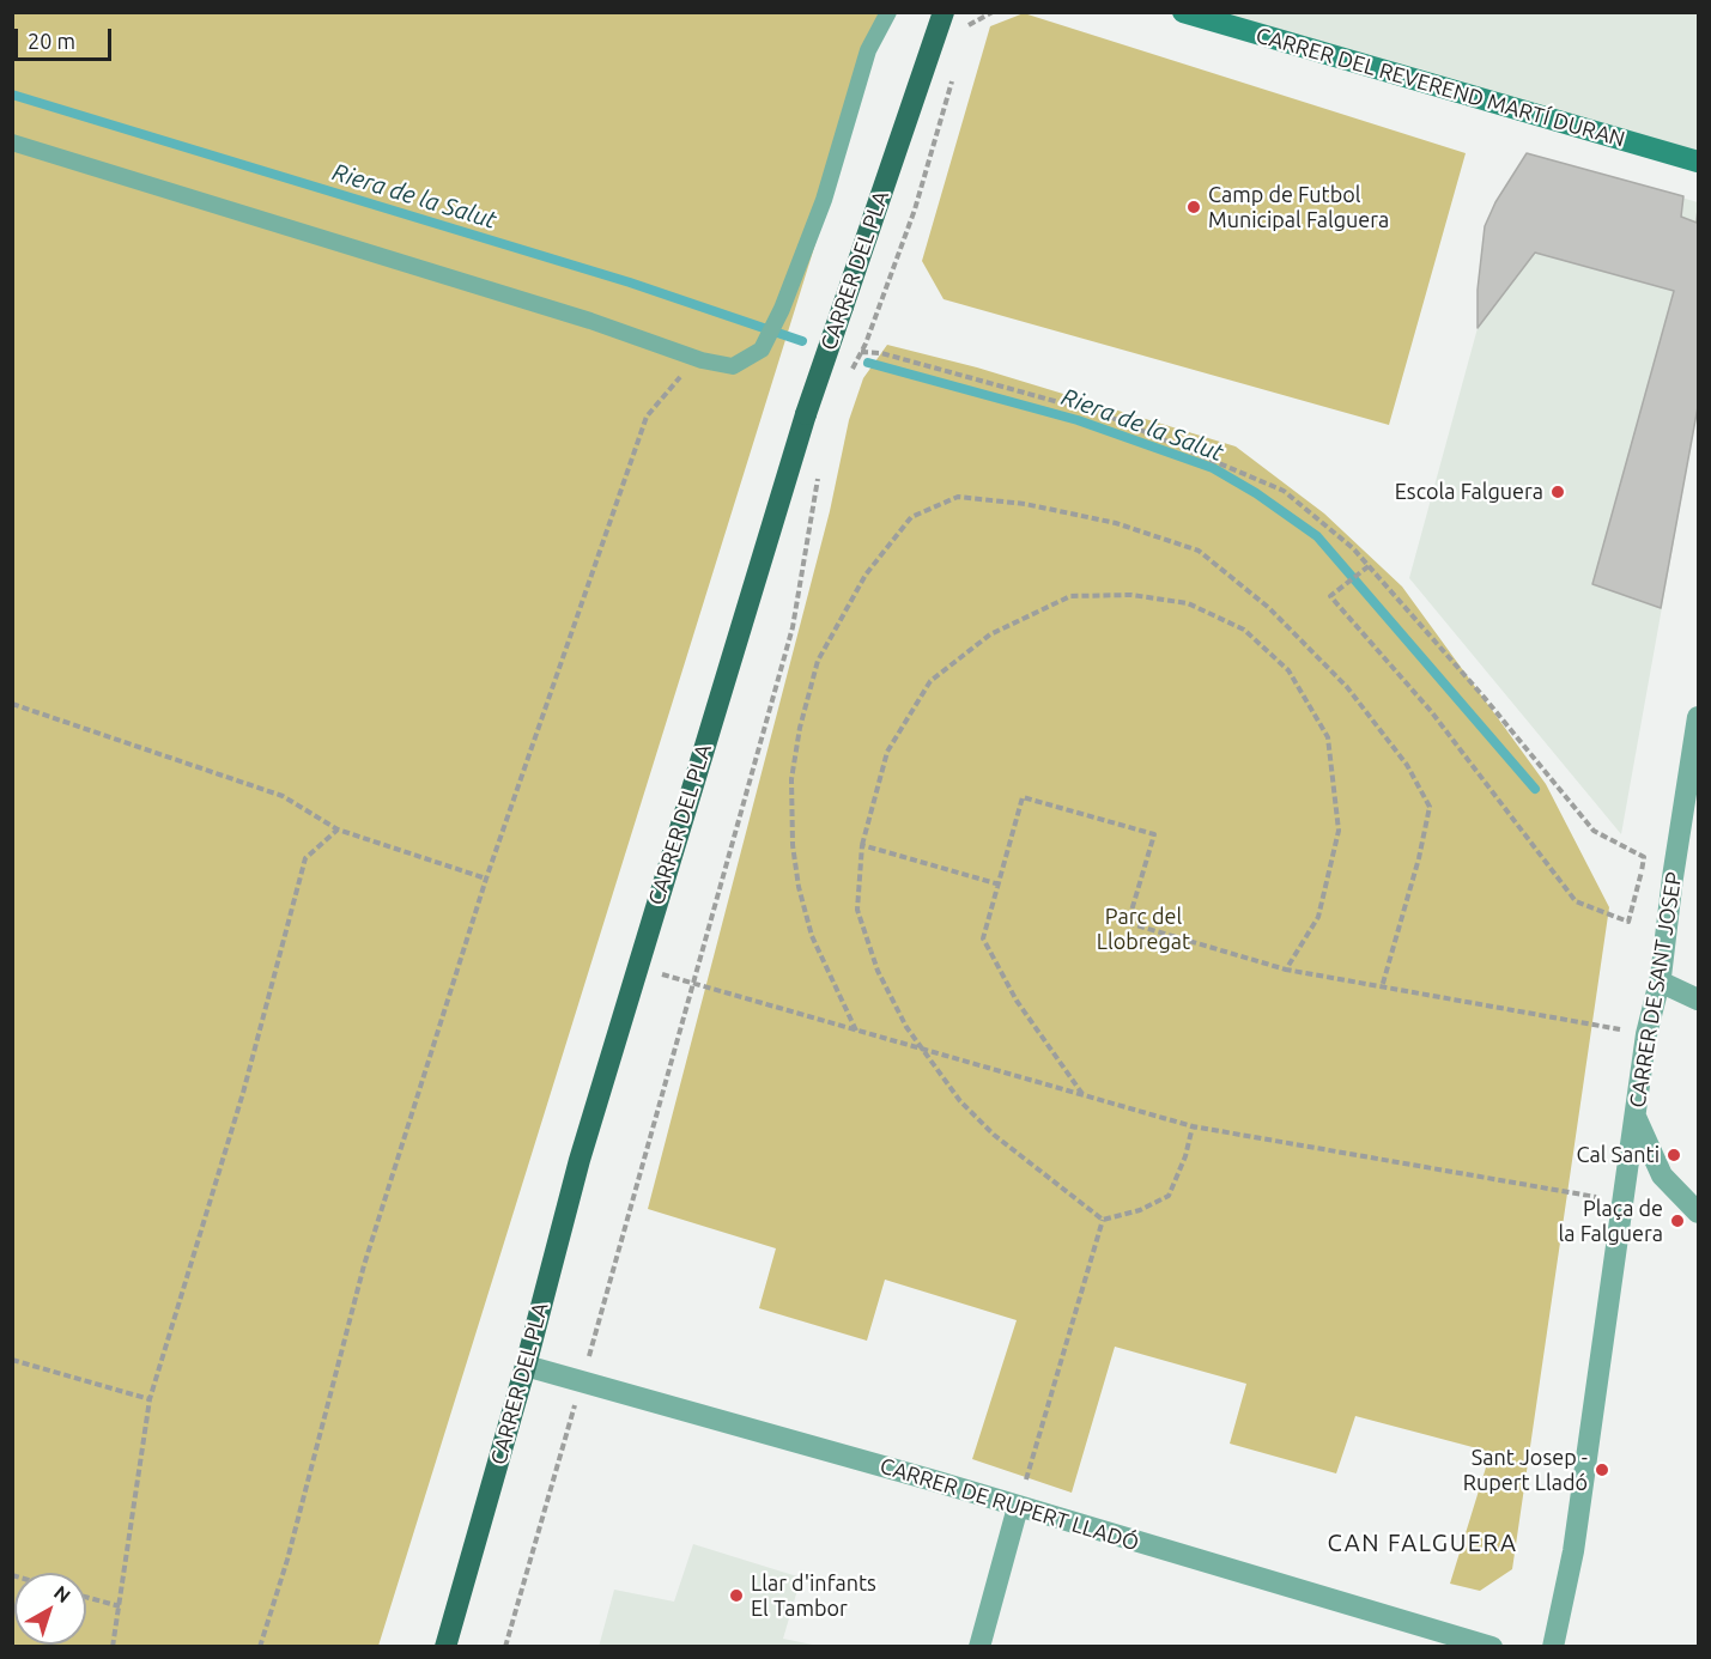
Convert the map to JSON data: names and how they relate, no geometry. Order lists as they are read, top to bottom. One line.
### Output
{"streets":{"main road":["CARRER DEL PLA"],"street":["CARRER DEL REVEREND MARTÍ DURAN","CARRER DE SANT JOSEP","CARRER DE RUPERT LLADÓ"]},"crossings":[["CARRER DEL PLA","CARRER DE RUPERT LLADÓ"]],"districts":["CAN FALGUERA"],"water":["Riera de la Salut"],"parks":["Parc del Llobregat"],"places":["Camp de Futbol Municipal Falguera","Escola Falguera","Cal Santi","Plaça de la Falguera","Sant Josep - Rupert Lladó","Llar d'infants El Tambor"],"scale_bar":"20 m","north":"top right"}
